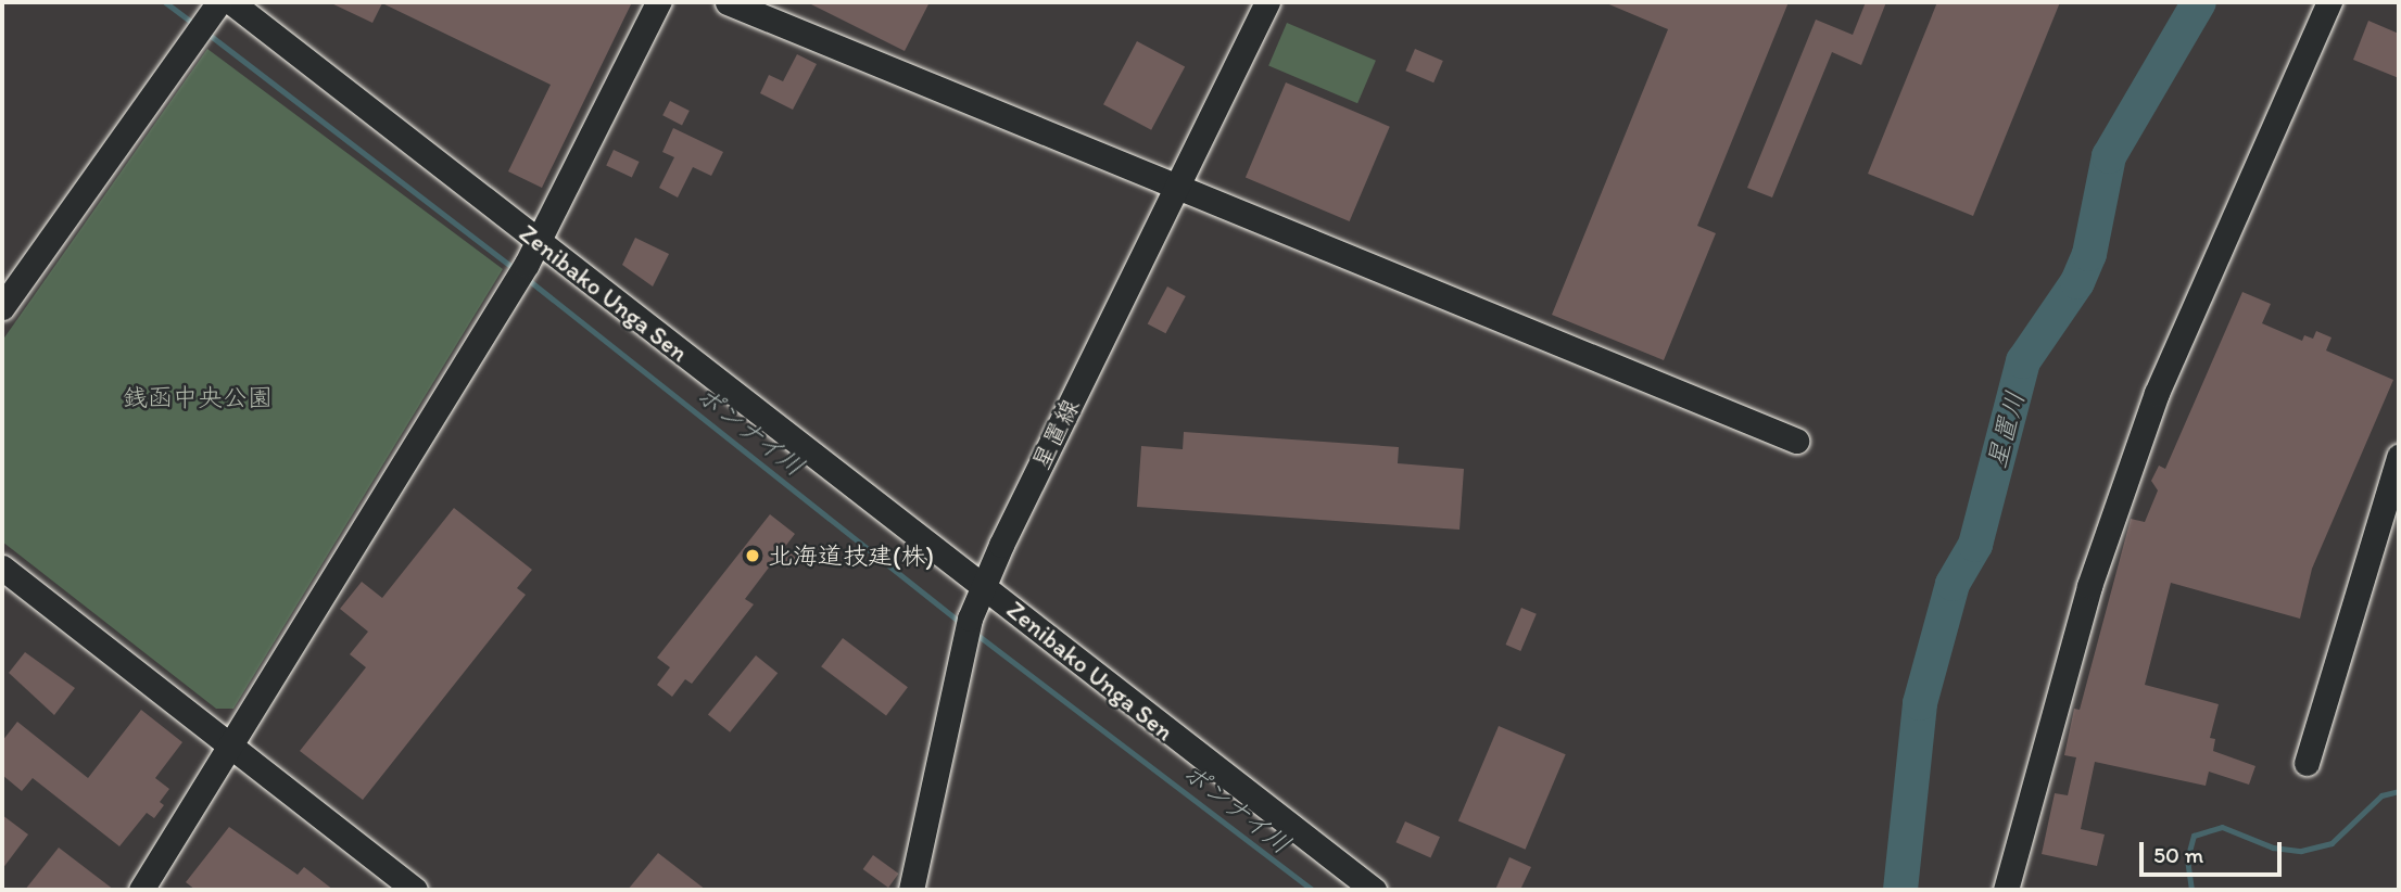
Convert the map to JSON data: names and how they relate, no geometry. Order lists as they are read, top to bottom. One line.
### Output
{"streets":{"street":["Zenibako Unga Sen","星置線"]},"crossings":[["Zenibako Unga Sen","星置線"]],"water":["星置川","ポンナイ川"],"parks":["銭函中央公園"],"places":["北海道技建(株)"],"scale_bar":"50 m"}
